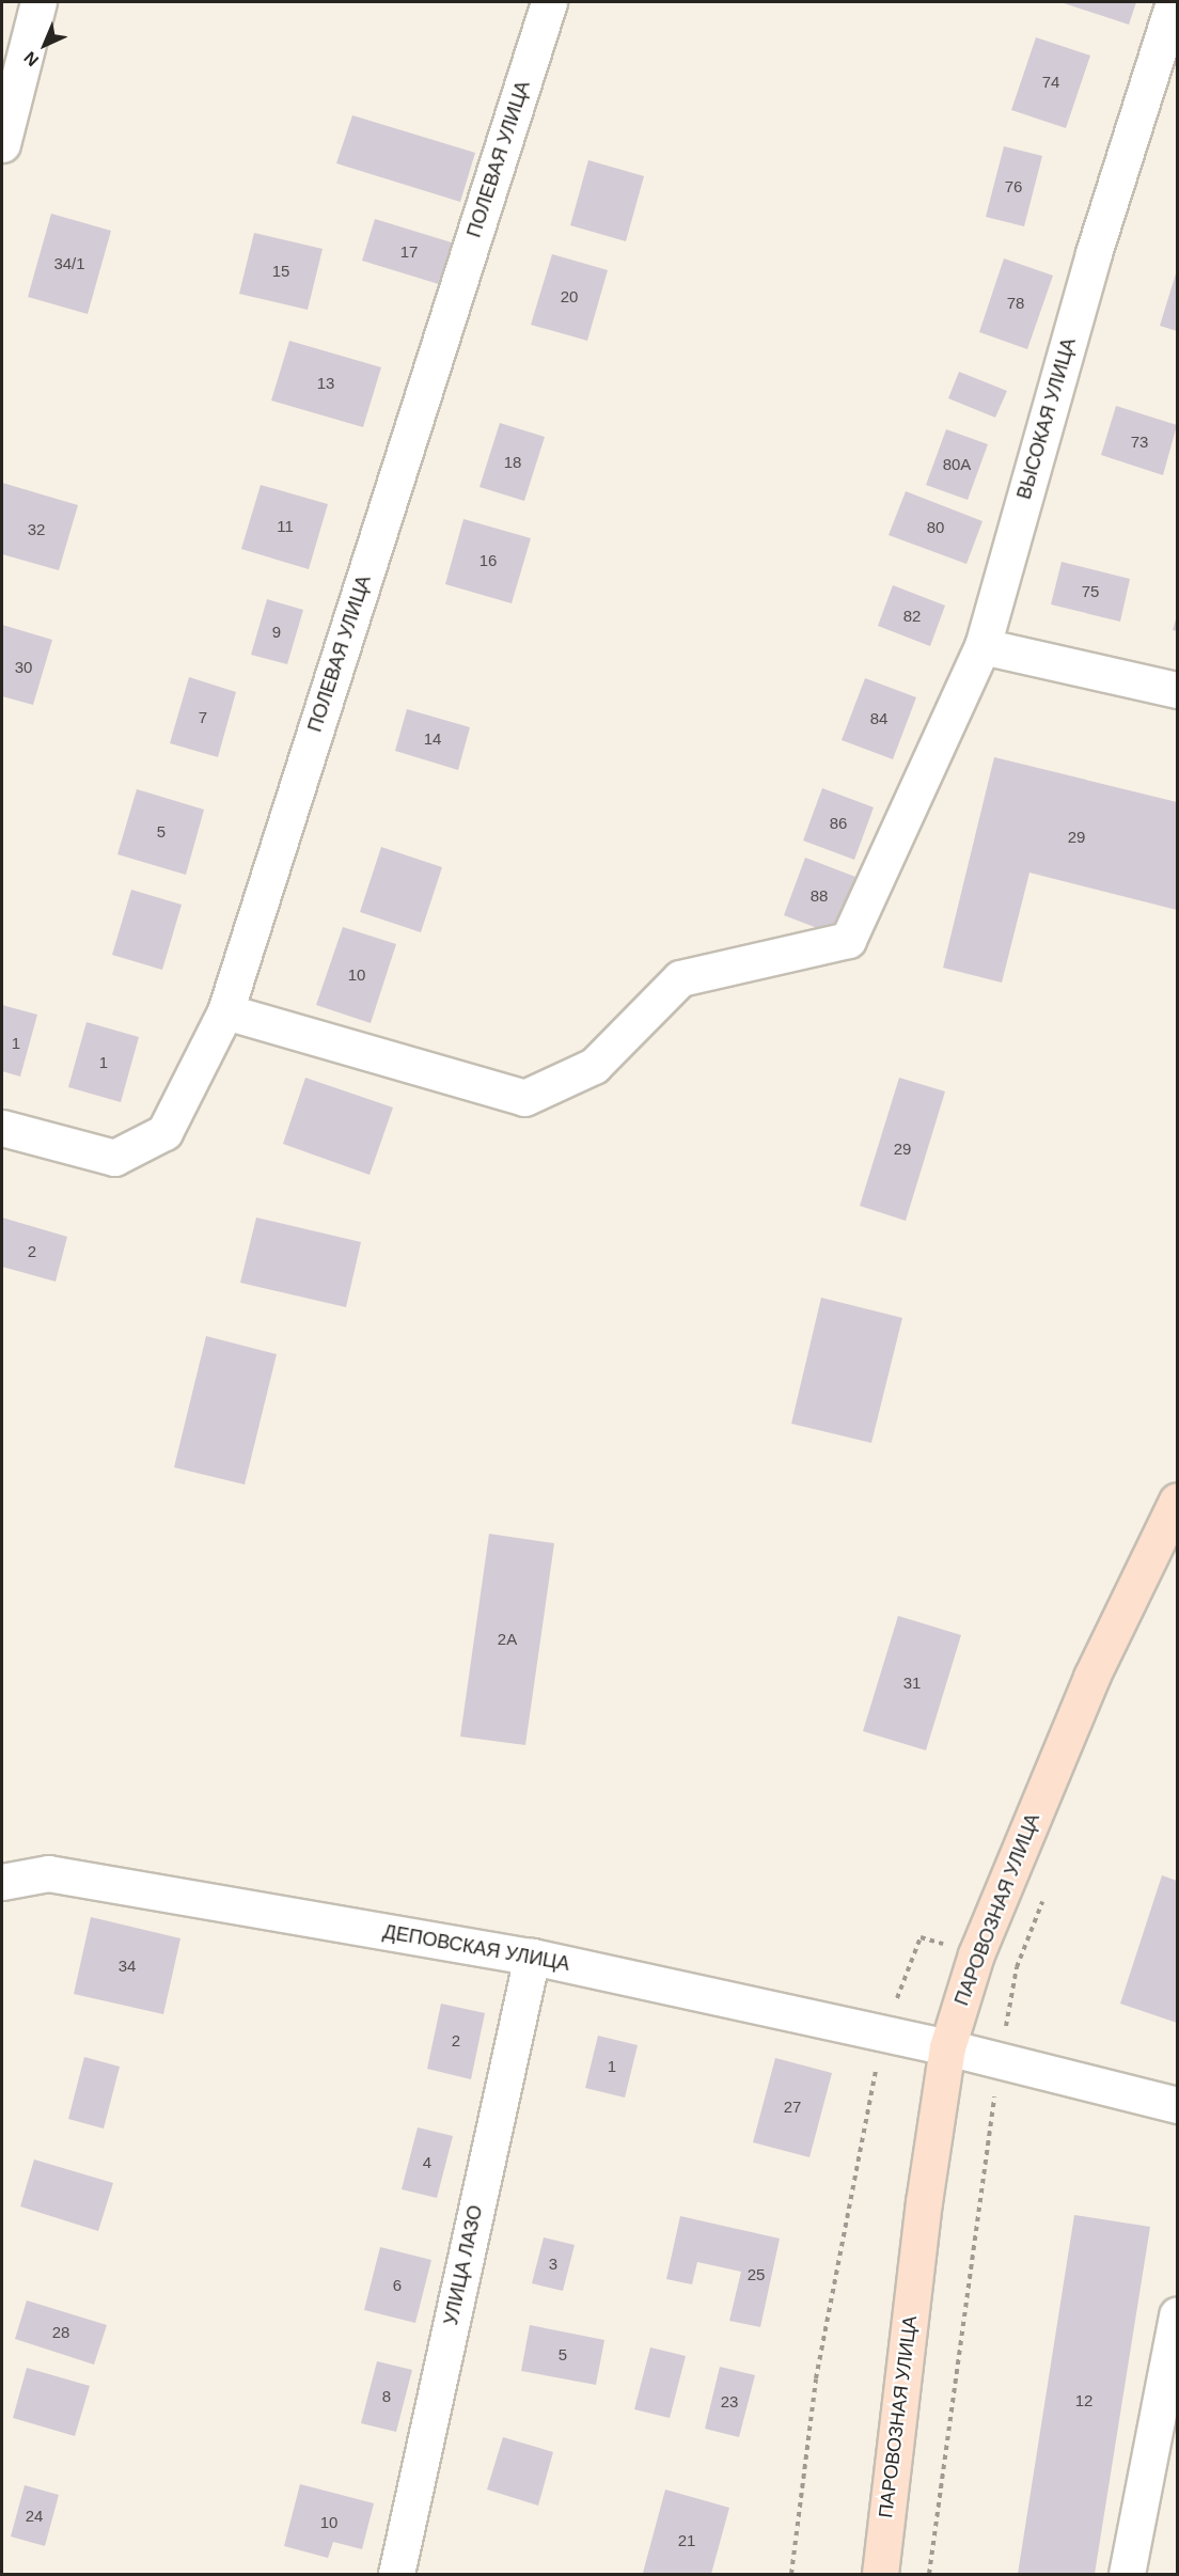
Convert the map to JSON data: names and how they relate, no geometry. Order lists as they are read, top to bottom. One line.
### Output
{"streets":{"main road":["ПАРОВОЗНАЯ УЛИЦА"],"street":["ПОЛЕВАЯ УЛИЦА","ВЫСОКАЯ УЛИЦА","ДЕПОВСКАЯ УЛИЦА","УЛИЦА ЛАЗО"]},"crossings":[["ПОЛЕВАЯ УЛИЦА","ВЫСОКАЯ УЛИЦА"],["ПАРОВОЗНАЯ УЛИЦА","ДЕПОВСКАЯ УЛИЦА"],["ДЕПОВСКАЯ УЛИЦА","УЛИЦА ЛАЗО"]],"house_numbers":["74","76","17","34/1","15","20","78","13","73","18","80А","11","80","32","16","75","82","9","30","7","84","14","86","5","29","88","10","1","1","29","2","2А","31","34","2","1","27","4","3","25","6","28","5","8","12","23","24","10","21"],"north":"bottom left"}
